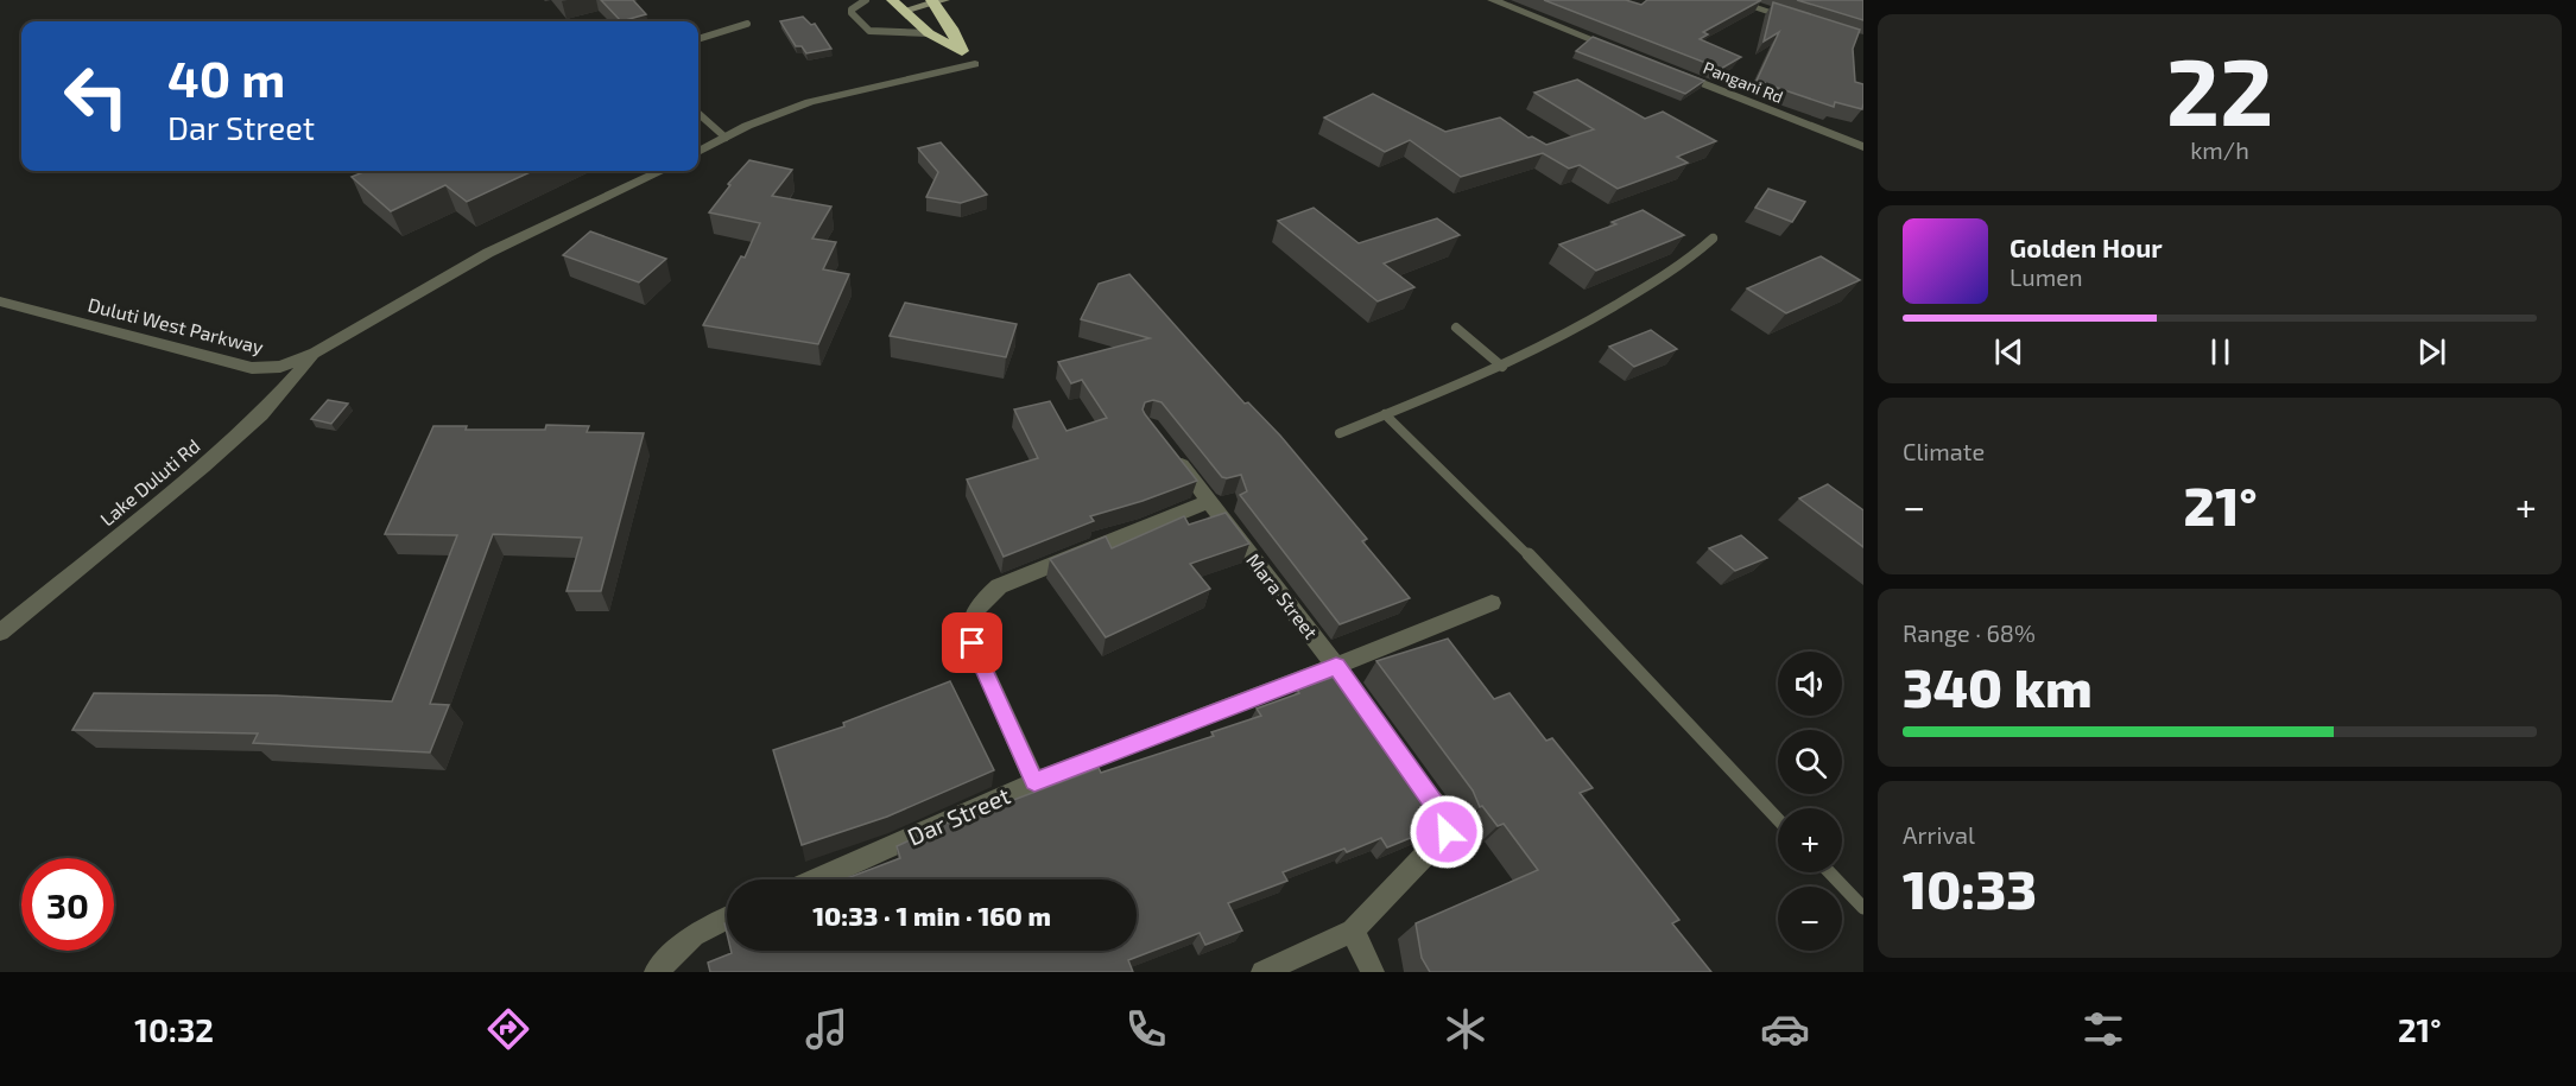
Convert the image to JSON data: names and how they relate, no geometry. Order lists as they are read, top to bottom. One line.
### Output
{"streets":{"street":["Pangani Rd","Duluti West Parkway","Lake Duluti Rd","Mara Street","Dar Street"]},"crossings":[["Duluti West Parkway","Lake Duluti Rd"],["Mara Street","Dar Street"]],"page":{"tile":[["22","km/h"],"Climate",["Range · 68%","340 km"],["Arrival","10:33"]],"turn":["40 m","Dar Street"],"song":["Golden Hour","Lumen"],"heat":["−","21°","+"],"map_buttons":["+","−"],"limit":"30","trip":"10:33 · 1 min · 160 m","tabs":["10:32","21°"]}}
